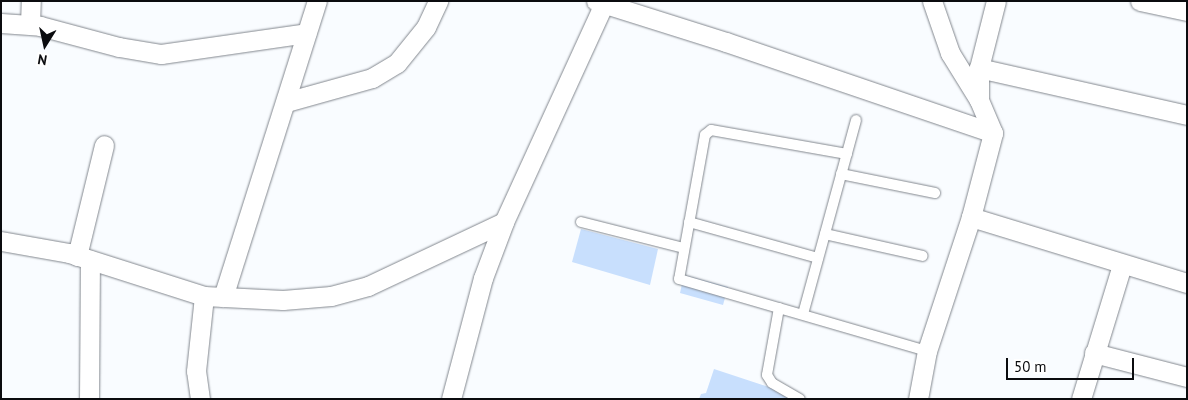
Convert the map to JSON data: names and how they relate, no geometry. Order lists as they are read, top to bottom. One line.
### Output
{"scale_bar":"50 m","north":"bottom"}
